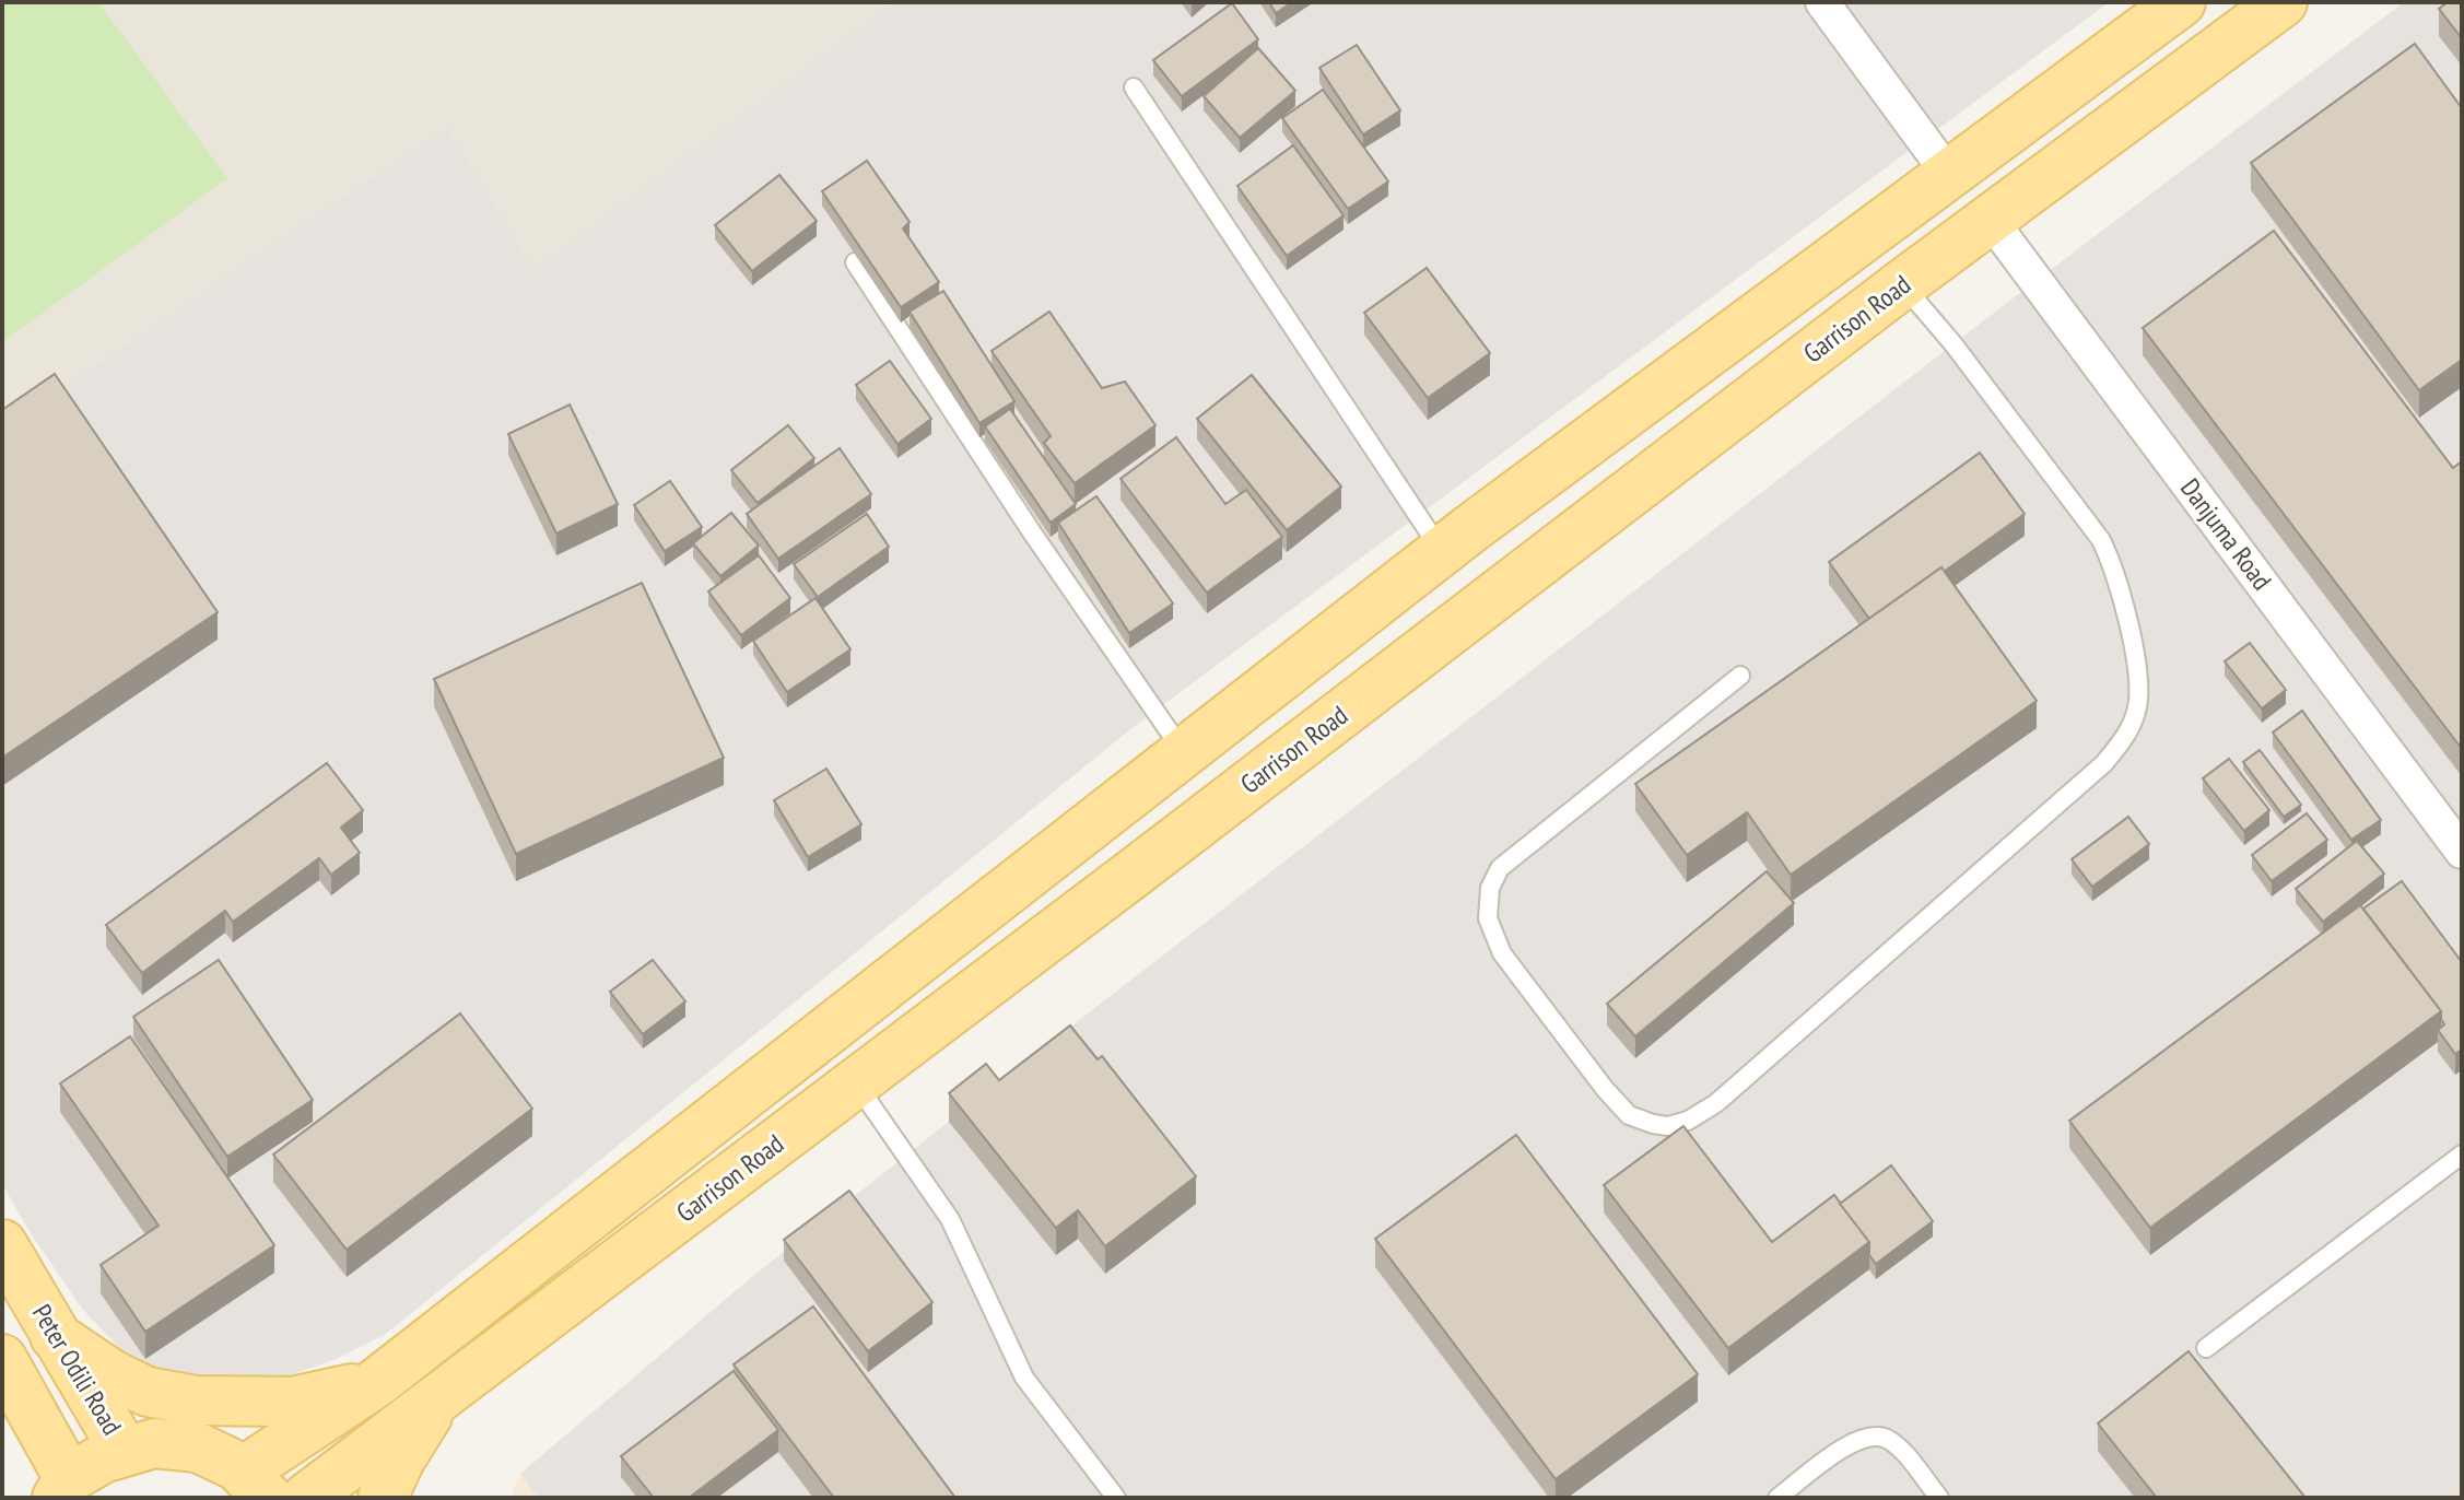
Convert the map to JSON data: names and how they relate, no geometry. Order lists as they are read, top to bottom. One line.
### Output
{"streets":{"main road":["Garrison Road","Peter Odili Road"],"street":["Danjuma Road"]},"crossings":[["Garrison Road","Danjuma Road"]]}
